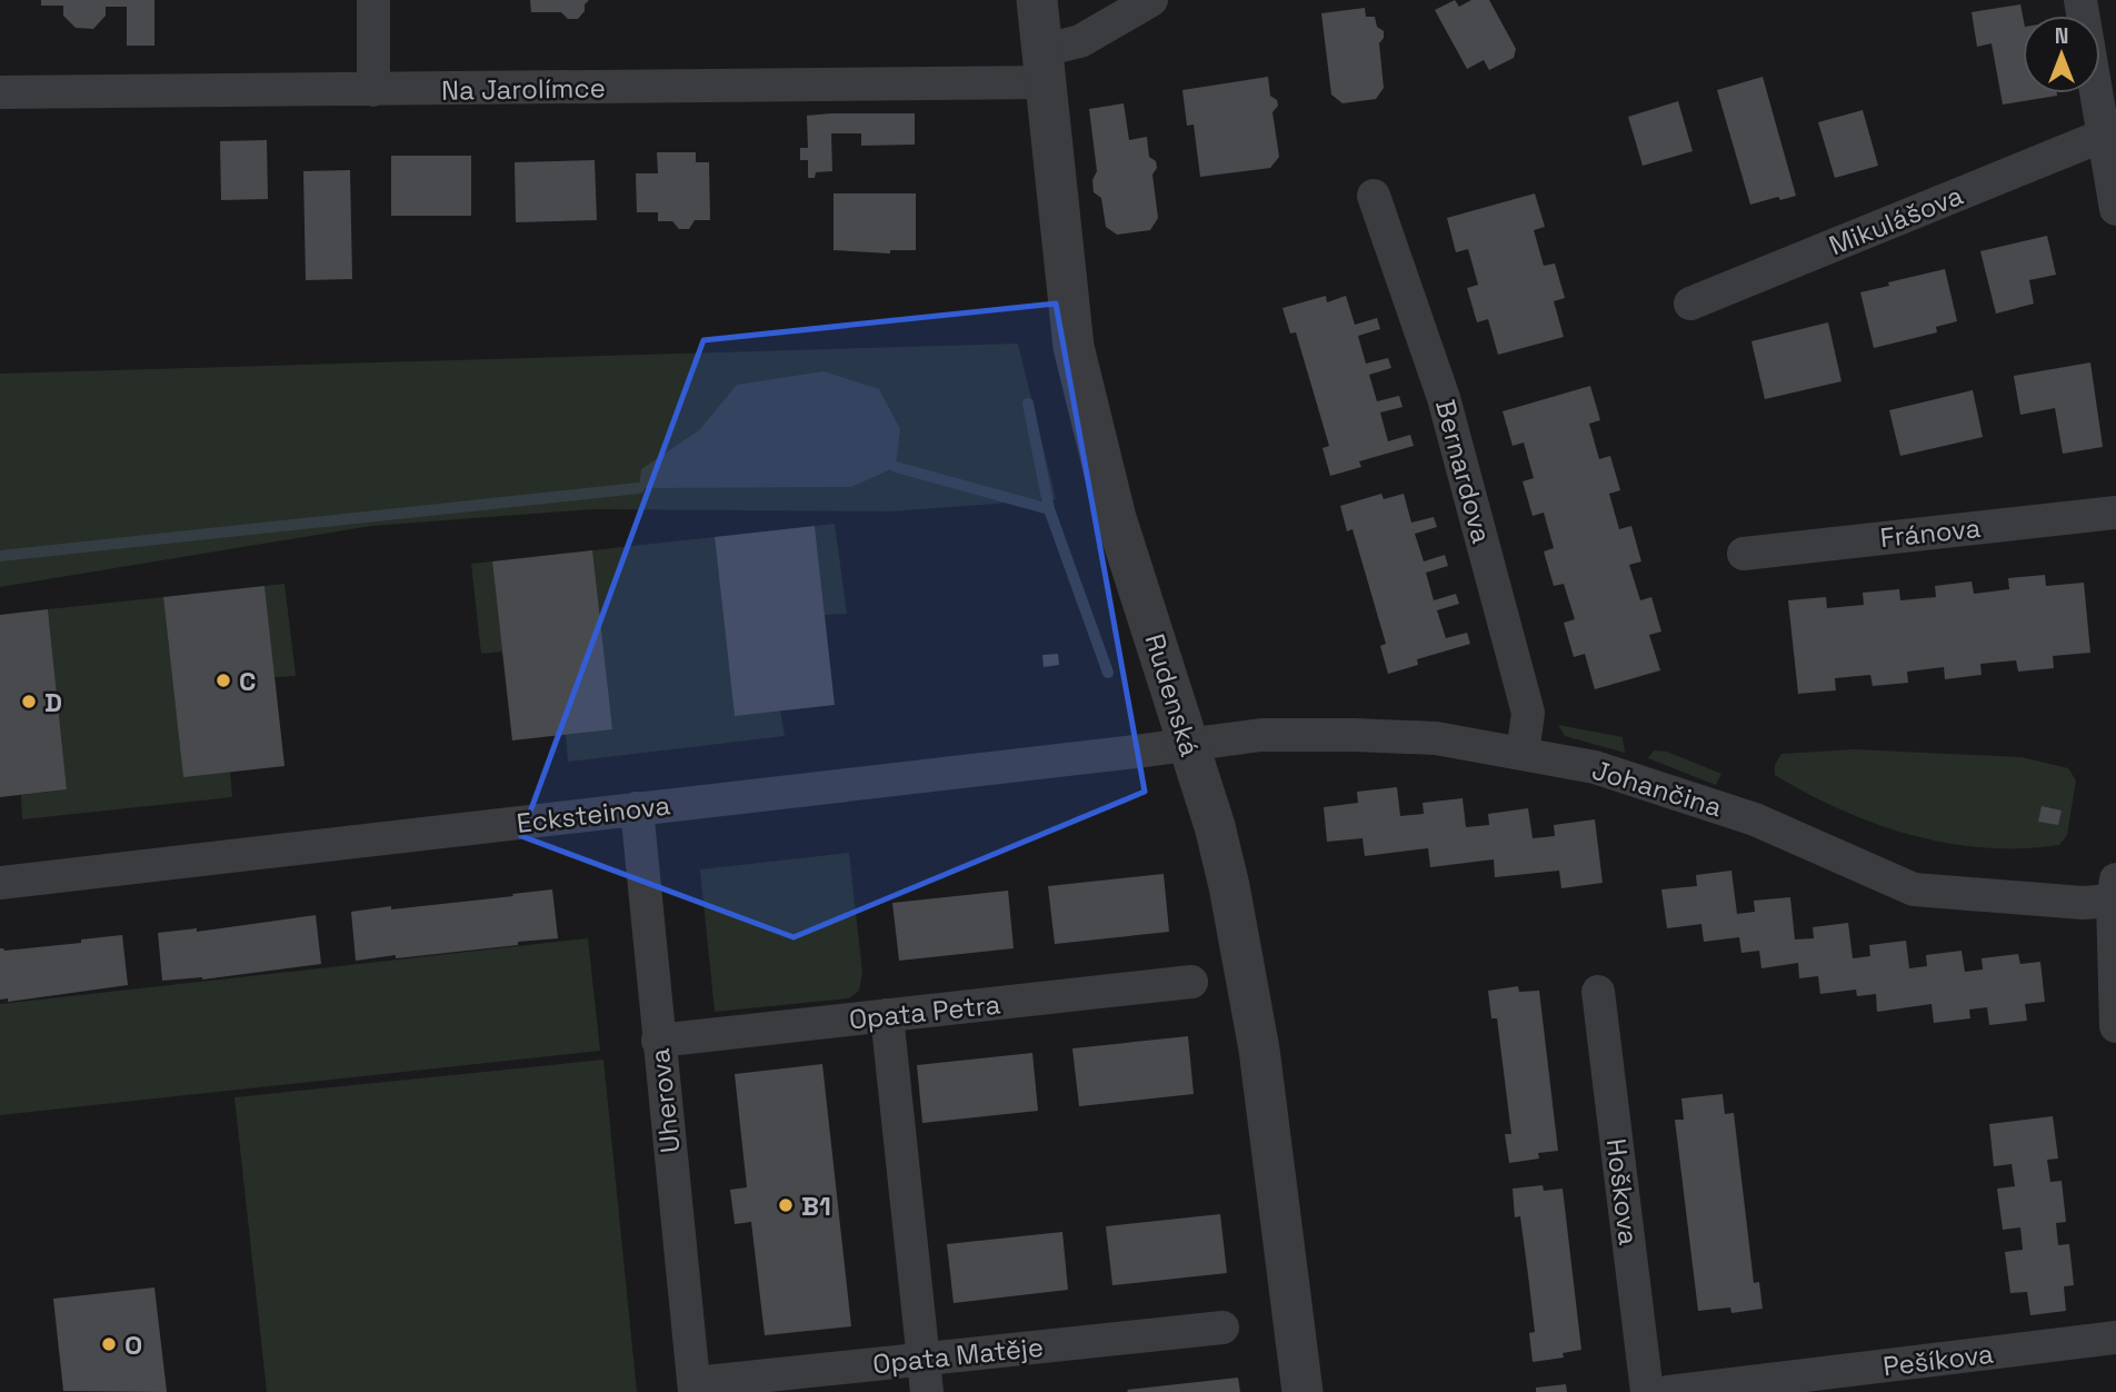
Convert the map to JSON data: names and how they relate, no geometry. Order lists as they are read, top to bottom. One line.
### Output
{"streets":{"street":["Na Jarolímce","Mikulášova","Bernardova","Fránova","Rudenská","Johančina","Ecksteinova","Opata Petra","Uherova","Hoškova","Opata Matěje","Pešíkova"]},"crossings":[["Na Jarolímce","Rudenská"],["Bernardova","Johančina"],["Rudenská","Johančina"],["Rudenská","Ecksteinova"],["Johančina","Ecksteinova"],["Ecksteinova","Uherova"],["Opata Petra","Uherova"],["Uherova","Opata Matěje"]],"places":["C","D","B1","O"],"north":"top"}
